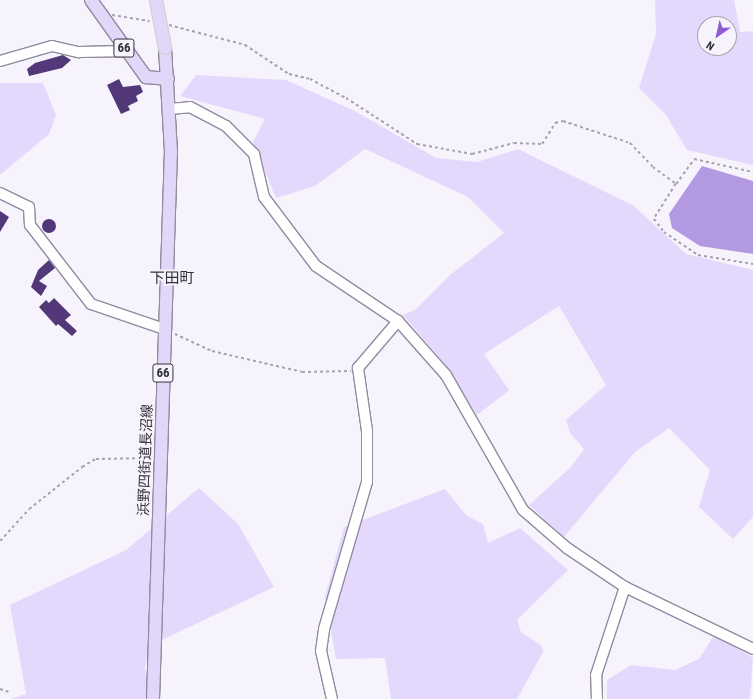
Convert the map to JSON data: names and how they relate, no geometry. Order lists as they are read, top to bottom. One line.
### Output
{"streets":{"main road":["66","浜野四街道長沼線"]},"crossings":[["66","浜野四街道長沼線"]],"districts":["下田町"],"north":"bottom left"}
